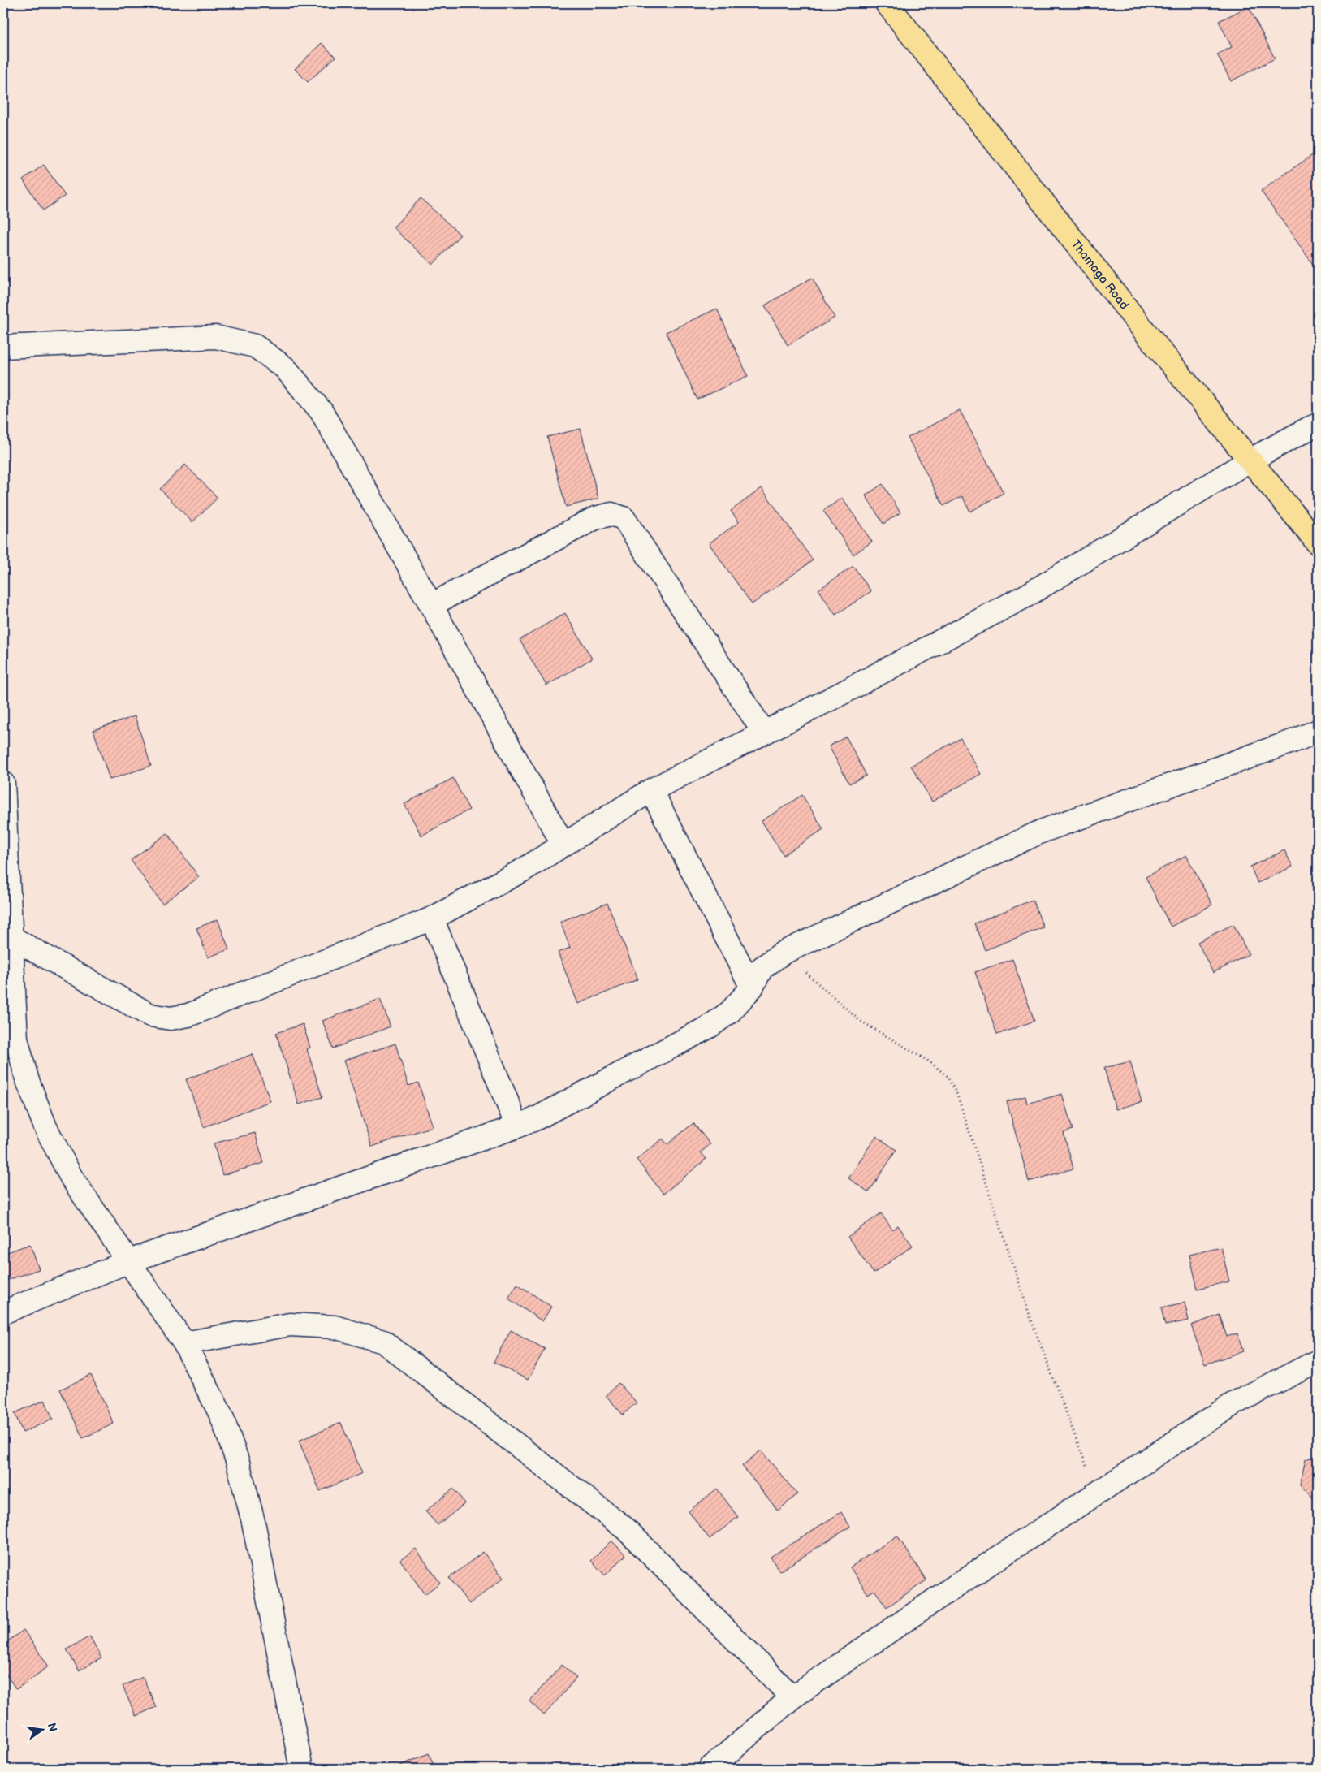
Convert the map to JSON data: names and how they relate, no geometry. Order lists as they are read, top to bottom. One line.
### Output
{"streets":{"main road":["Thamaga Road"]},"north":"right"}
